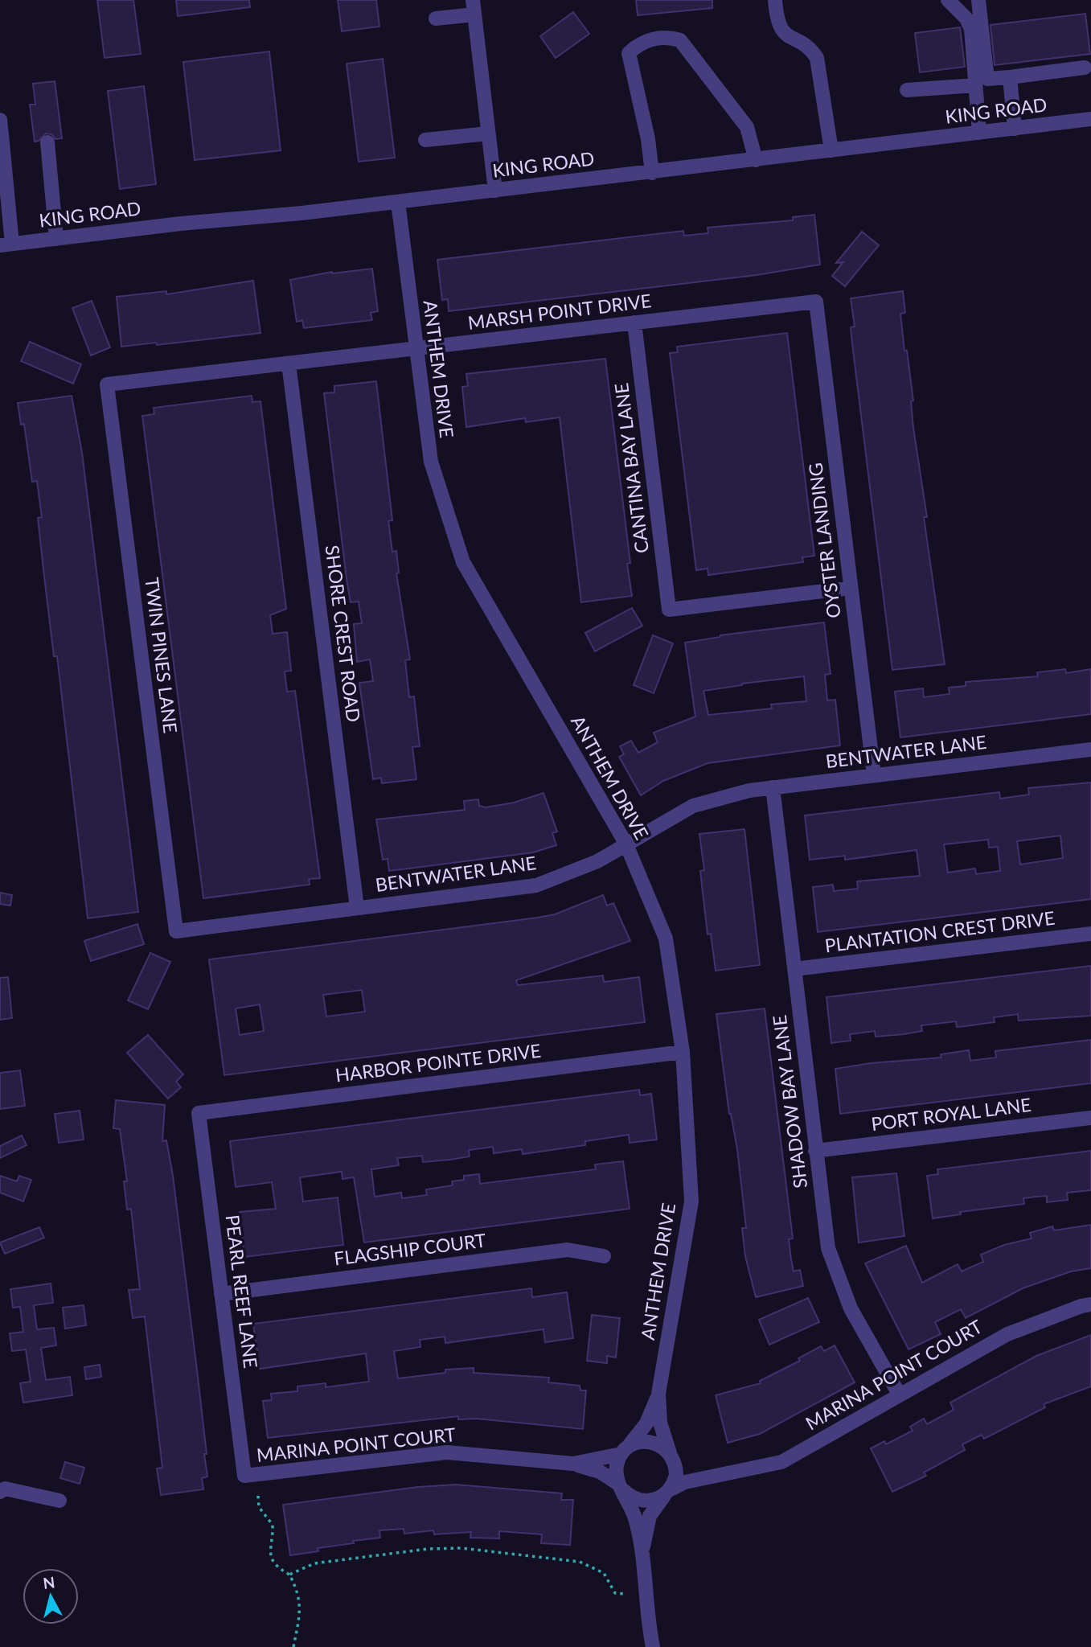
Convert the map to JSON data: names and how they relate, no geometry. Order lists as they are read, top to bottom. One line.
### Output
{"streets":{"street":["KING ROAD","MARSH POINT DRIVE","ANTHEM DRIVE","CANTINA BAY LANE","OYSTER LANDING","SHORE CREST ROAD","TWIN PINES LANE","BENTWATER LANE","PLANTATION CREST DRIVE","HARBOR POINTE DRIVE","SHADOW BAY LANE","PORT ROYAL LANE","FLAGSHIP COURT","PEARL REEF LANE","MARINA POINT COURT"]},"crossings":[["KING ROAD","ANTHEM DRIVE"],["MARSH POINT DRIVE","ANTHEM DRIVE"],["MARSH POINT DRIVE","CANTINA BAY LANE"],["MARSH POINT DRIVE","OYSTER LANDING"],["MARSH POINT DRIVE","SHORE CREST ROAD"],["MARSH POINT DRIVE","TWIN PINES LANE"],["ANTHEM DRIVE","BENTWATER LANE"],["ANTHEM DRIVE","HARBOR POINTE DRIVE"],["ANTHEM DRIVE","MARINA POINT COURT"],["CANTINA BAY LANE","OYSTER LANDING"],["OYSTER LANDING","BENTWATER LANE"],["SHORE CREST ROAD","BENTWATER LANE"],["TWIN PINES LANE","BENTWATER LANE"],["BENTWATER LANE","SHADOW BAY LANE"],["PLANTATION CREST DRIVE","SHADOW BAY LANE"],["HARBOR POINTE DRIVE","PEARL REEF LANE"],["SHADOW BAY LANE","PORT ROYAL LANE"],["SHADOW BAY LANE","MARINA POINT COURT"],["FLAGSHIP COURT","PEARL REEF LANE"],["PEARL REEF LANE","MARINA POINT COURT"]],"north":"top"}
